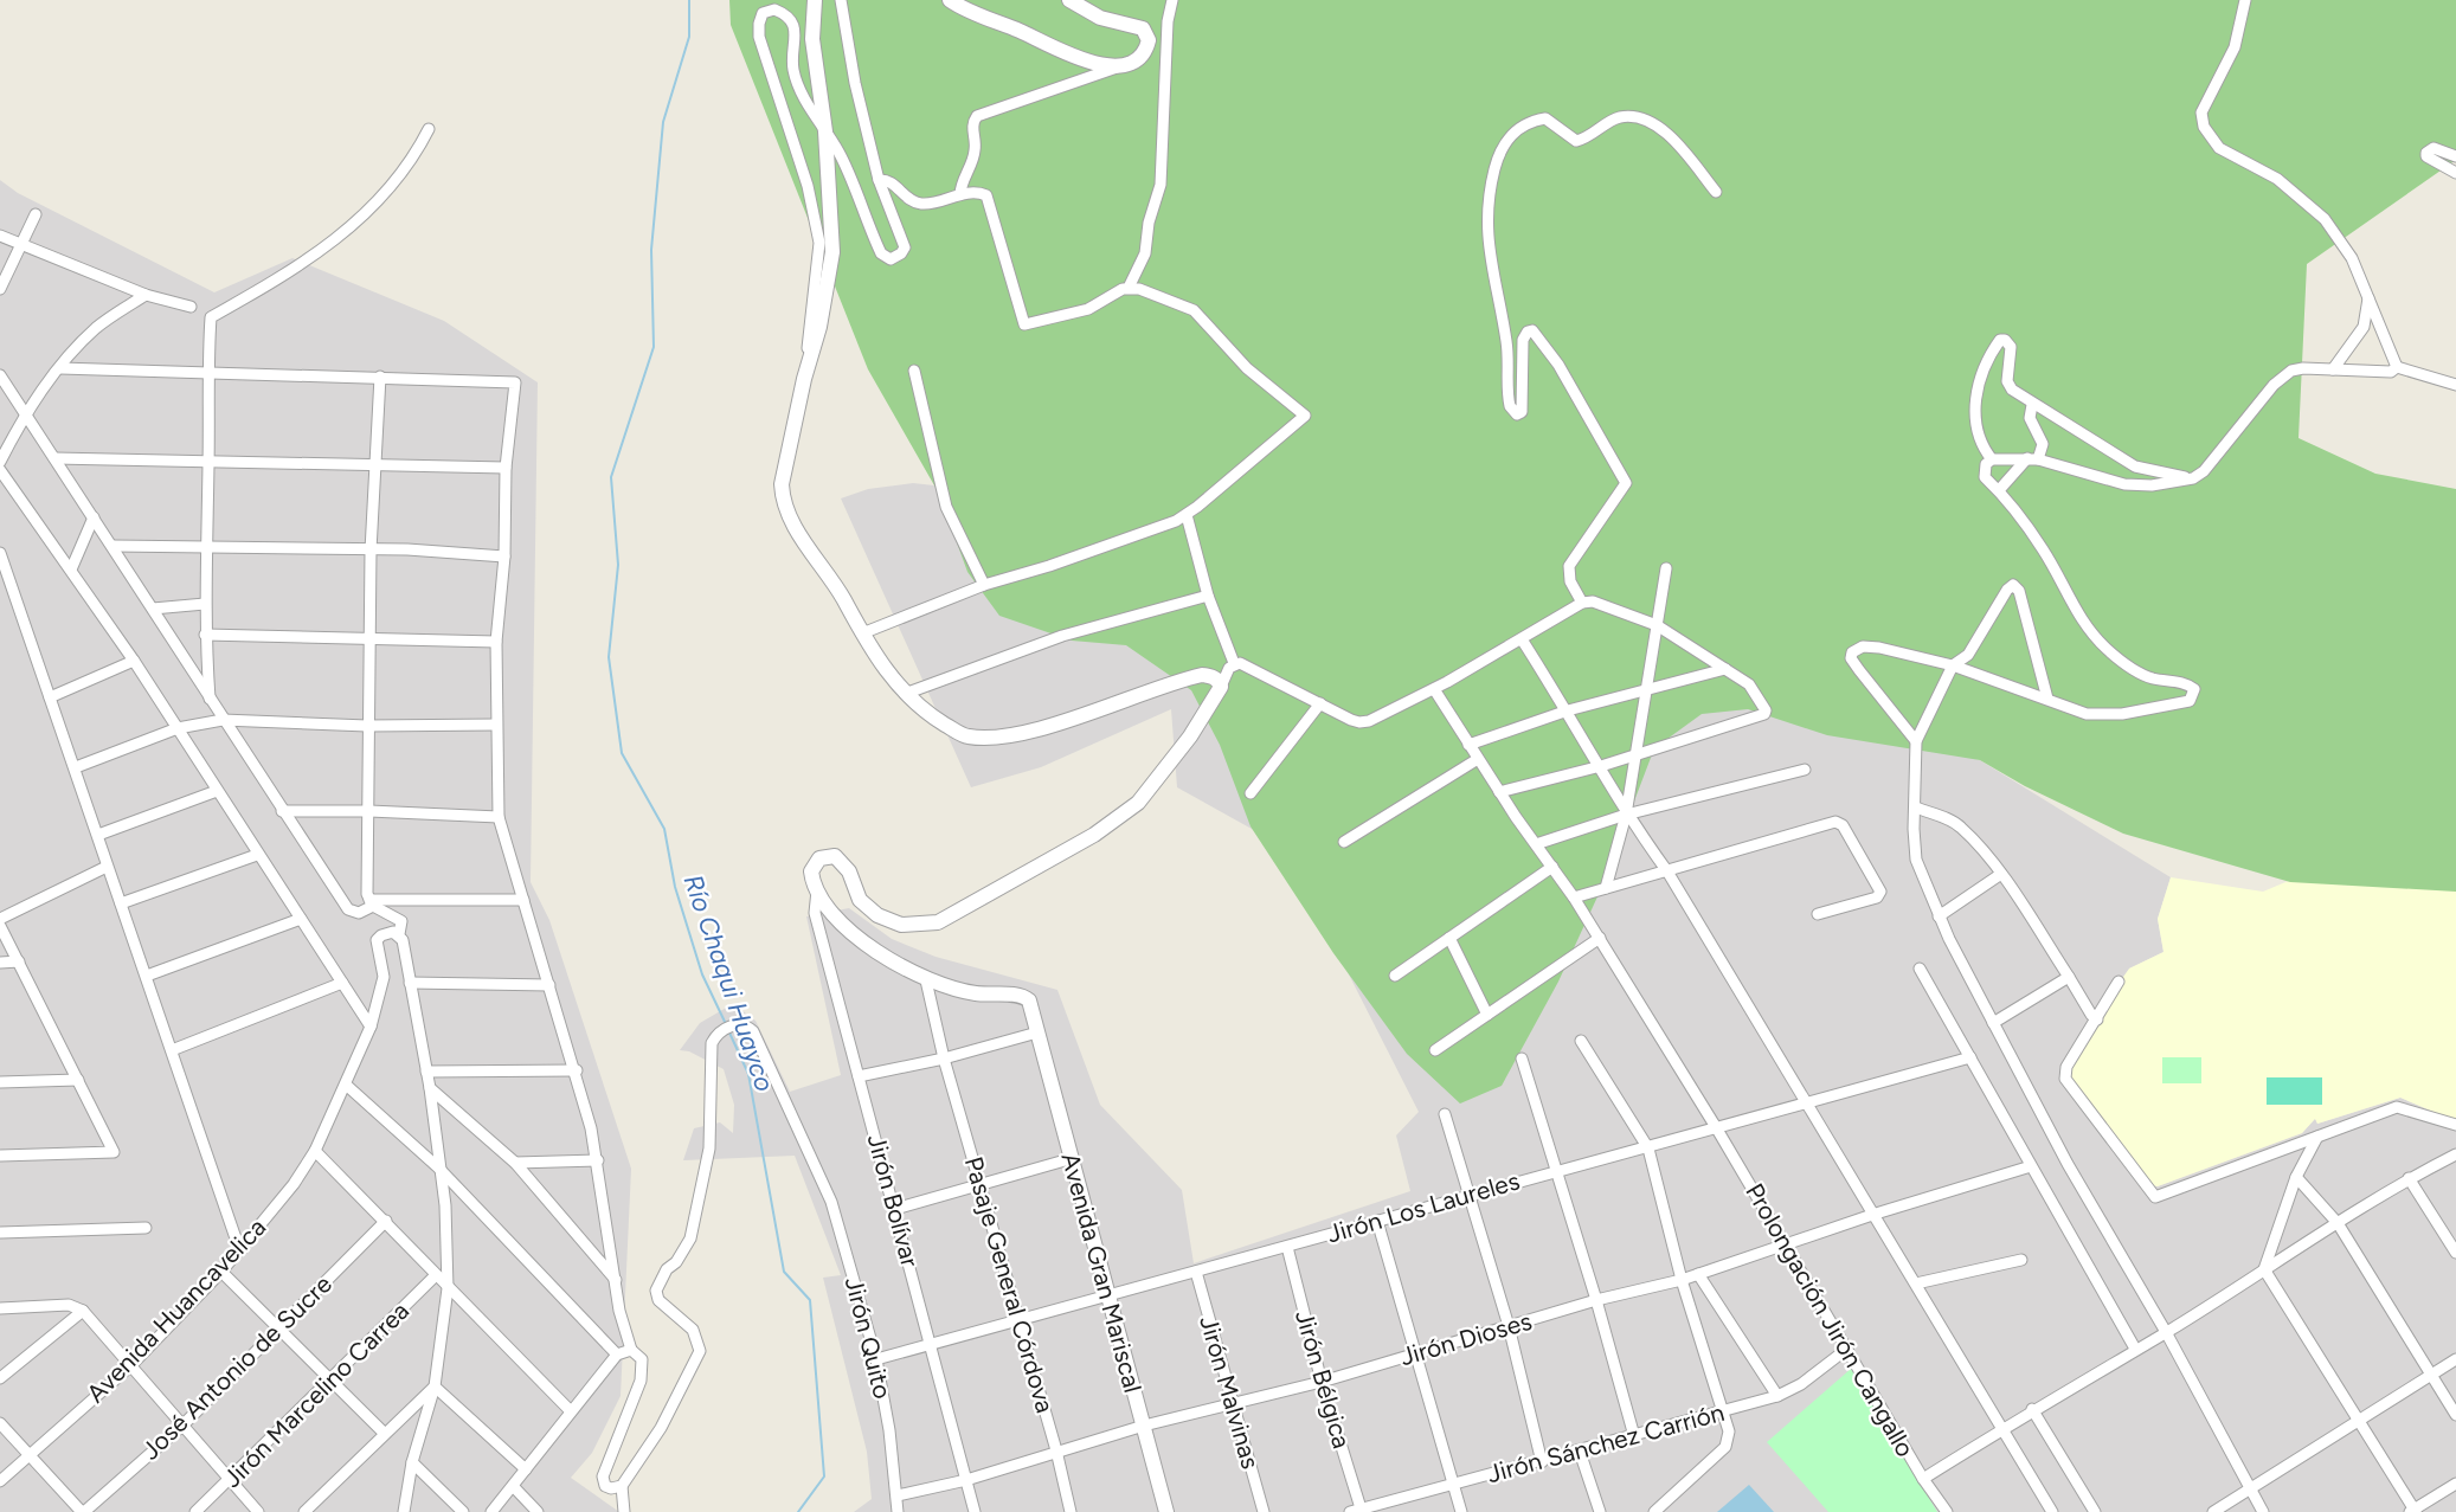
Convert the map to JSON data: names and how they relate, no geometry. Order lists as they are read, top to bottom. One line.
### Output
{"streets":{"street":["Jirón Bolívar","Jirón Los Laureles","Avenida Gran Mariscal","Pasaje General Córdova","Avenida Huancavelica","Prolongación Jirón Cangallo","Jirón Quito","Jirón Dioses","José Antonio de Sucre","Jirón Bélgica","Jirón Malvinas","Jirón Marcelino Carrea","Jirón Sánchez Carrión"]},"crossings":[["Jirón Bolívar","Jirón Los Laureles"],["Jirón Bolívar","Jirón Dioses"],["Jirón Los Laureles","Avenida Gran Mariscal"],["Jirón Los Laureles","Pasaje General Córdova"],["Jirón Los Laureles","Prolongación Jirón Cangallo"],["Jirón Los Laureles","Jirón Quito"],["Jirón Los Laureles","Jirón Bélgica"],["Jirón Los Laureles","Jirón Malvinas"],["Avenida Gran Mariscal","Pasaje General Córdova"],["Avenida Gran Mariscal","Jirón Dioses"],["Pasaje General Córdova","Jirón Dioses"],["Prolongación Jirón Cangallo","Jirón Dioses"],["Prolongación Jirón Cangallo","Jirón Sánchez Carrión"],["Jirón Quito","Jirón Dioses"],["Jirón Dioses","Jirón Bélgica"],["Jirón Dioses","Jirón Malvinas"],["Jirón Bélgica","Jirón Sánchez Carrión"]],"water":["Río Chaqui Huayco"]}
